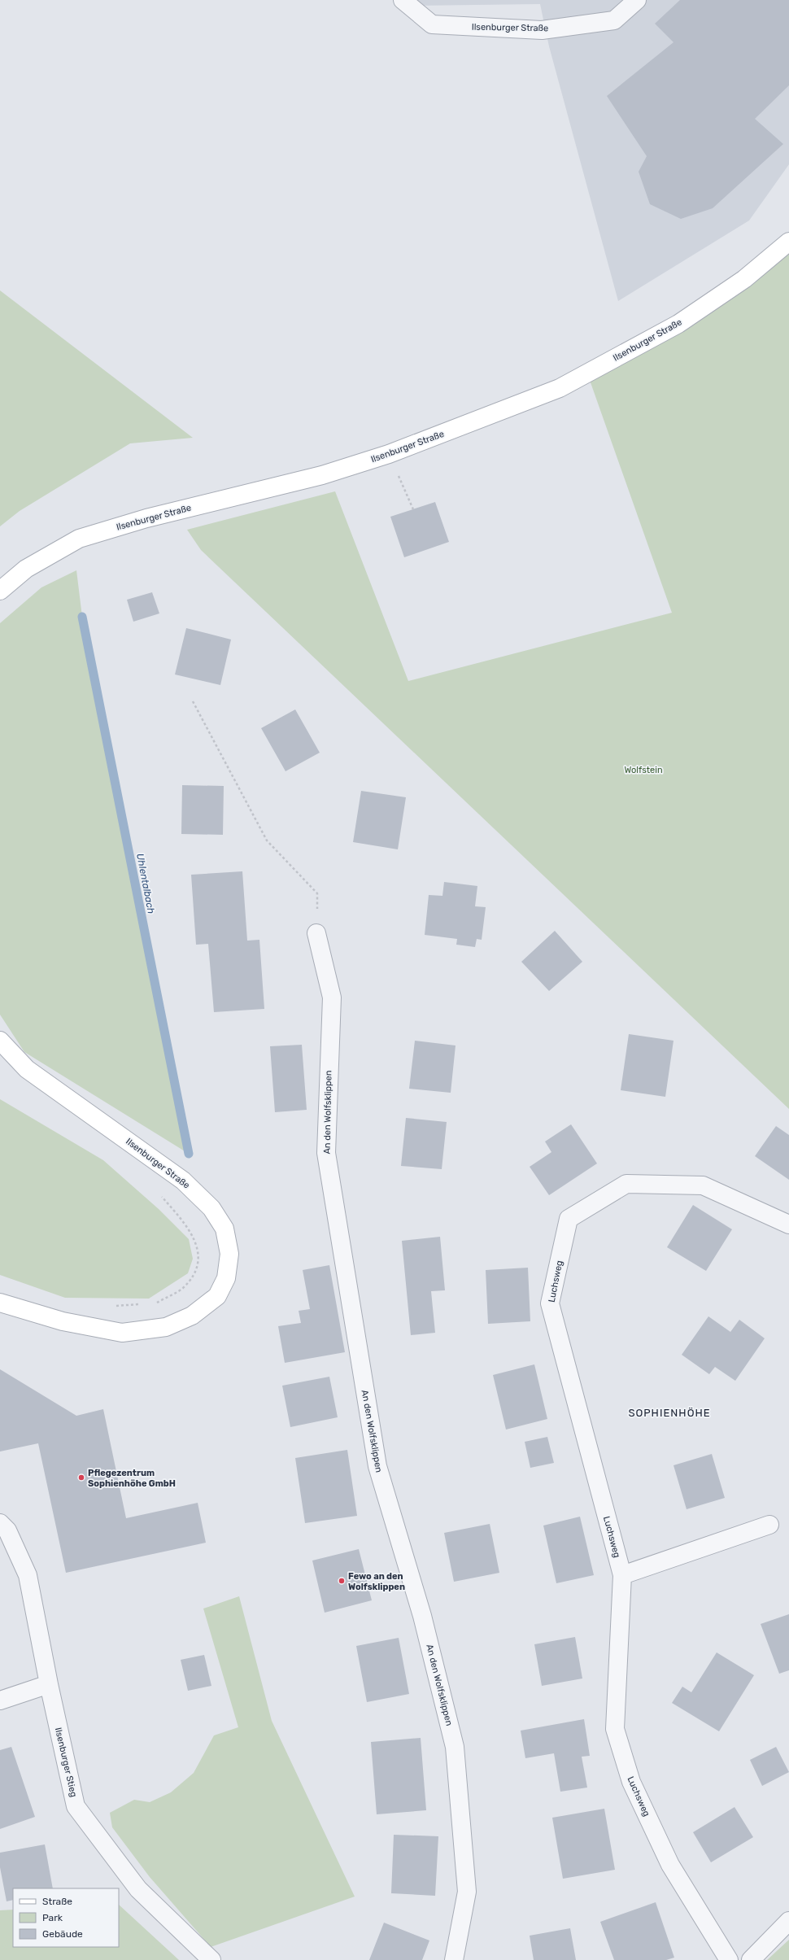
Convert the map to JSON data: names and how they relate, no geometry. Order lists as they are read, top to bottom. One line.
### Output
{"streets":{"main road":["Ilsenburger Straße"],"street":["An den Wolfsklippen","Luchsweg","Ilsenburger Stieg"]},"districts":["SOPHIENHÖHE"],"water":["Uhlentalbach"],"parks":["Wolfstein"],"places":["Pflegezentrum Sophienhöhe GmbH","Fewo an den Wolfsklippen"],"legend":["Straße","Park","Gebäude"]}
